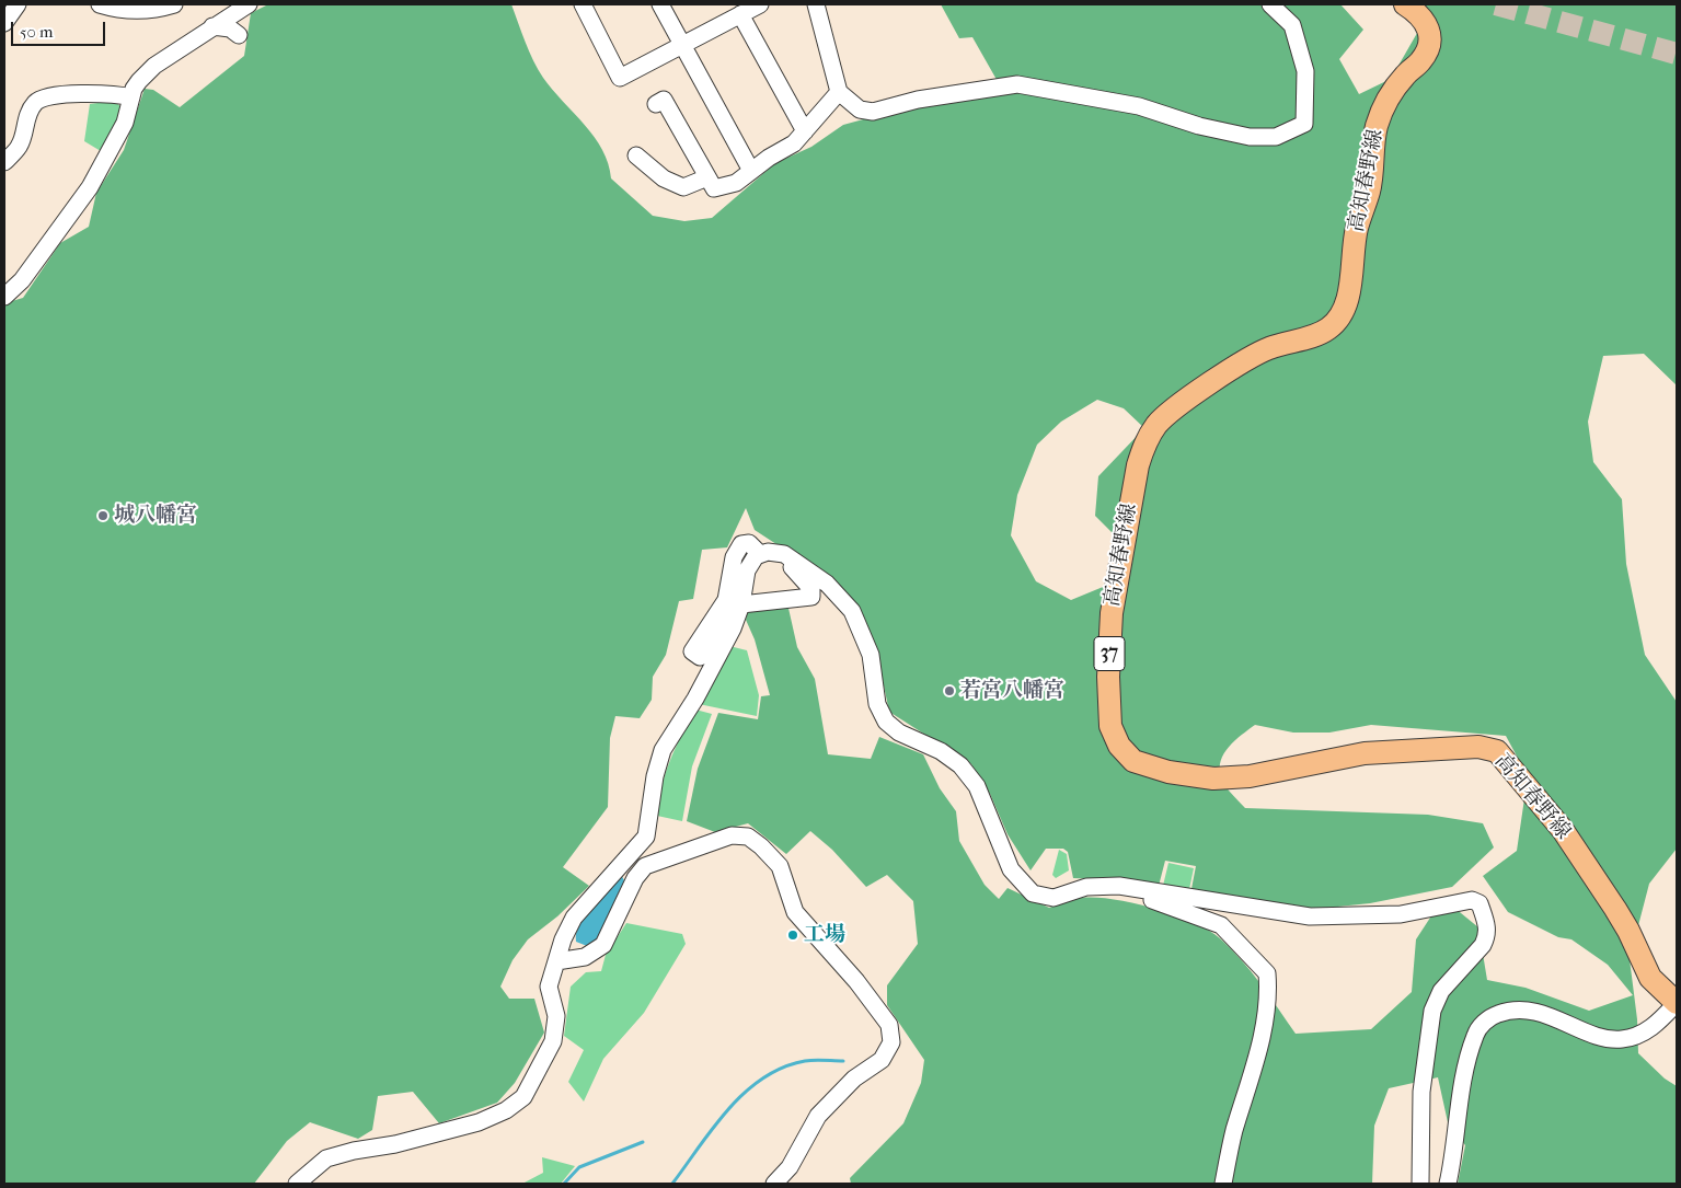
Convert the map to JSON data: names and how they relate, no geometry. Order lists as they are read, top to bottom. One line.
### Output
{"streets":{"main road":["高知春野線","37"]},"places":["城八幡宮","若宮八幡宮","工場"],"scale_bar":"50 m"}
